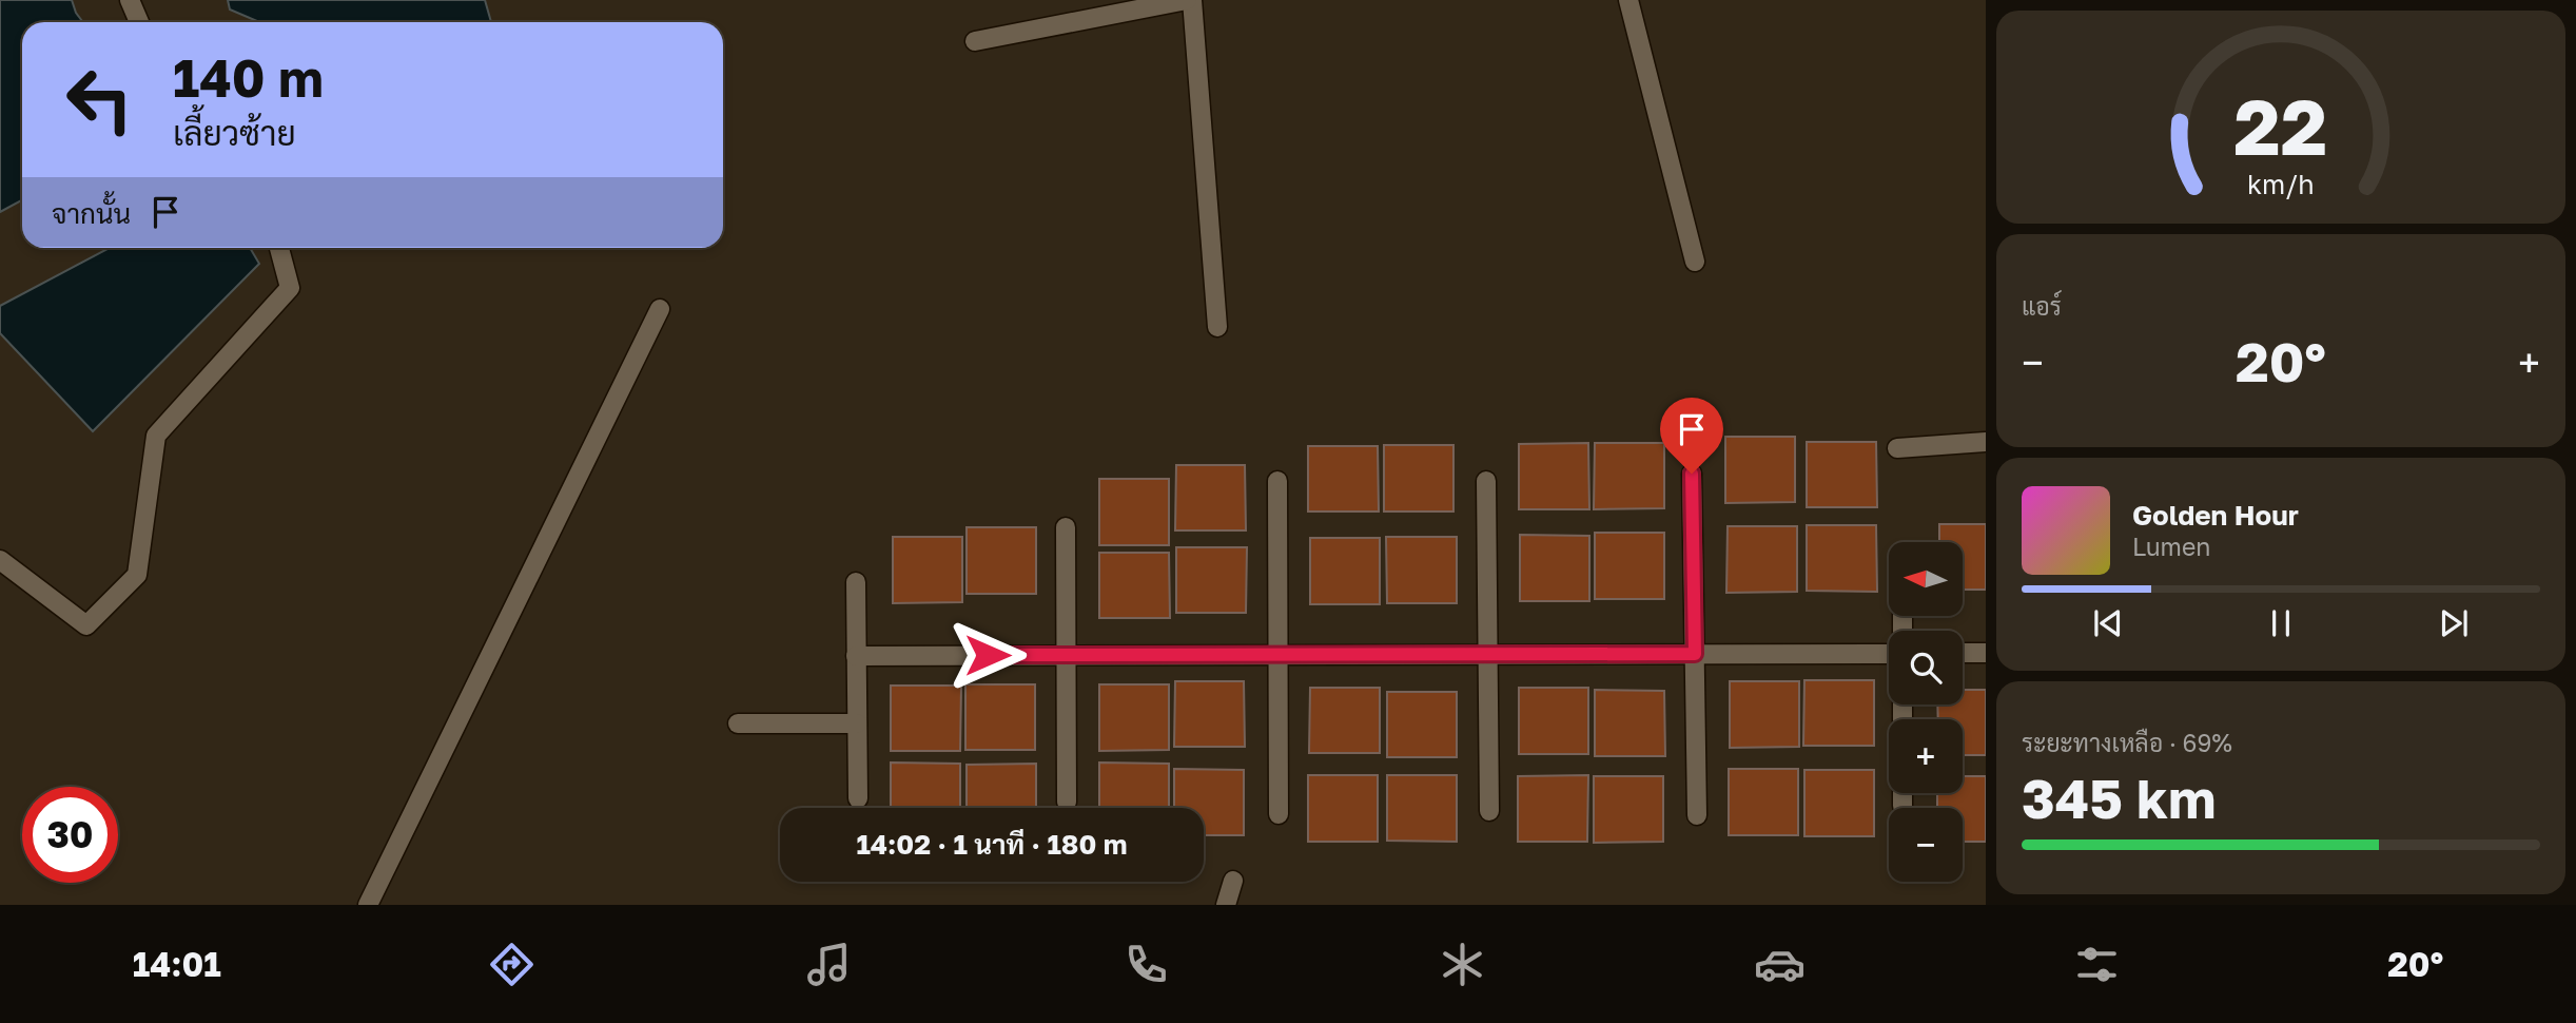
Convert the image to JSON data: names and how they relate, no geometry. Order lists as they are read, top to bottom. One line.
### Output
{"north":"left","page":{"turn":["140 m","เลี้ยวซ้าย"],"then":"จากนั้น","tile":["แอร์",["ระยะทางเหลือ · 69%","345 km"]],"heat":["−","20°","+"],"song":["Golden Hour","Lumen"],"map_buttons":["+","−"],"limit":"30","trip":"14:02 · 1 นาที · 180 m","tabs":["14:01","20°"],"gauge":["22","km/h"]}}
